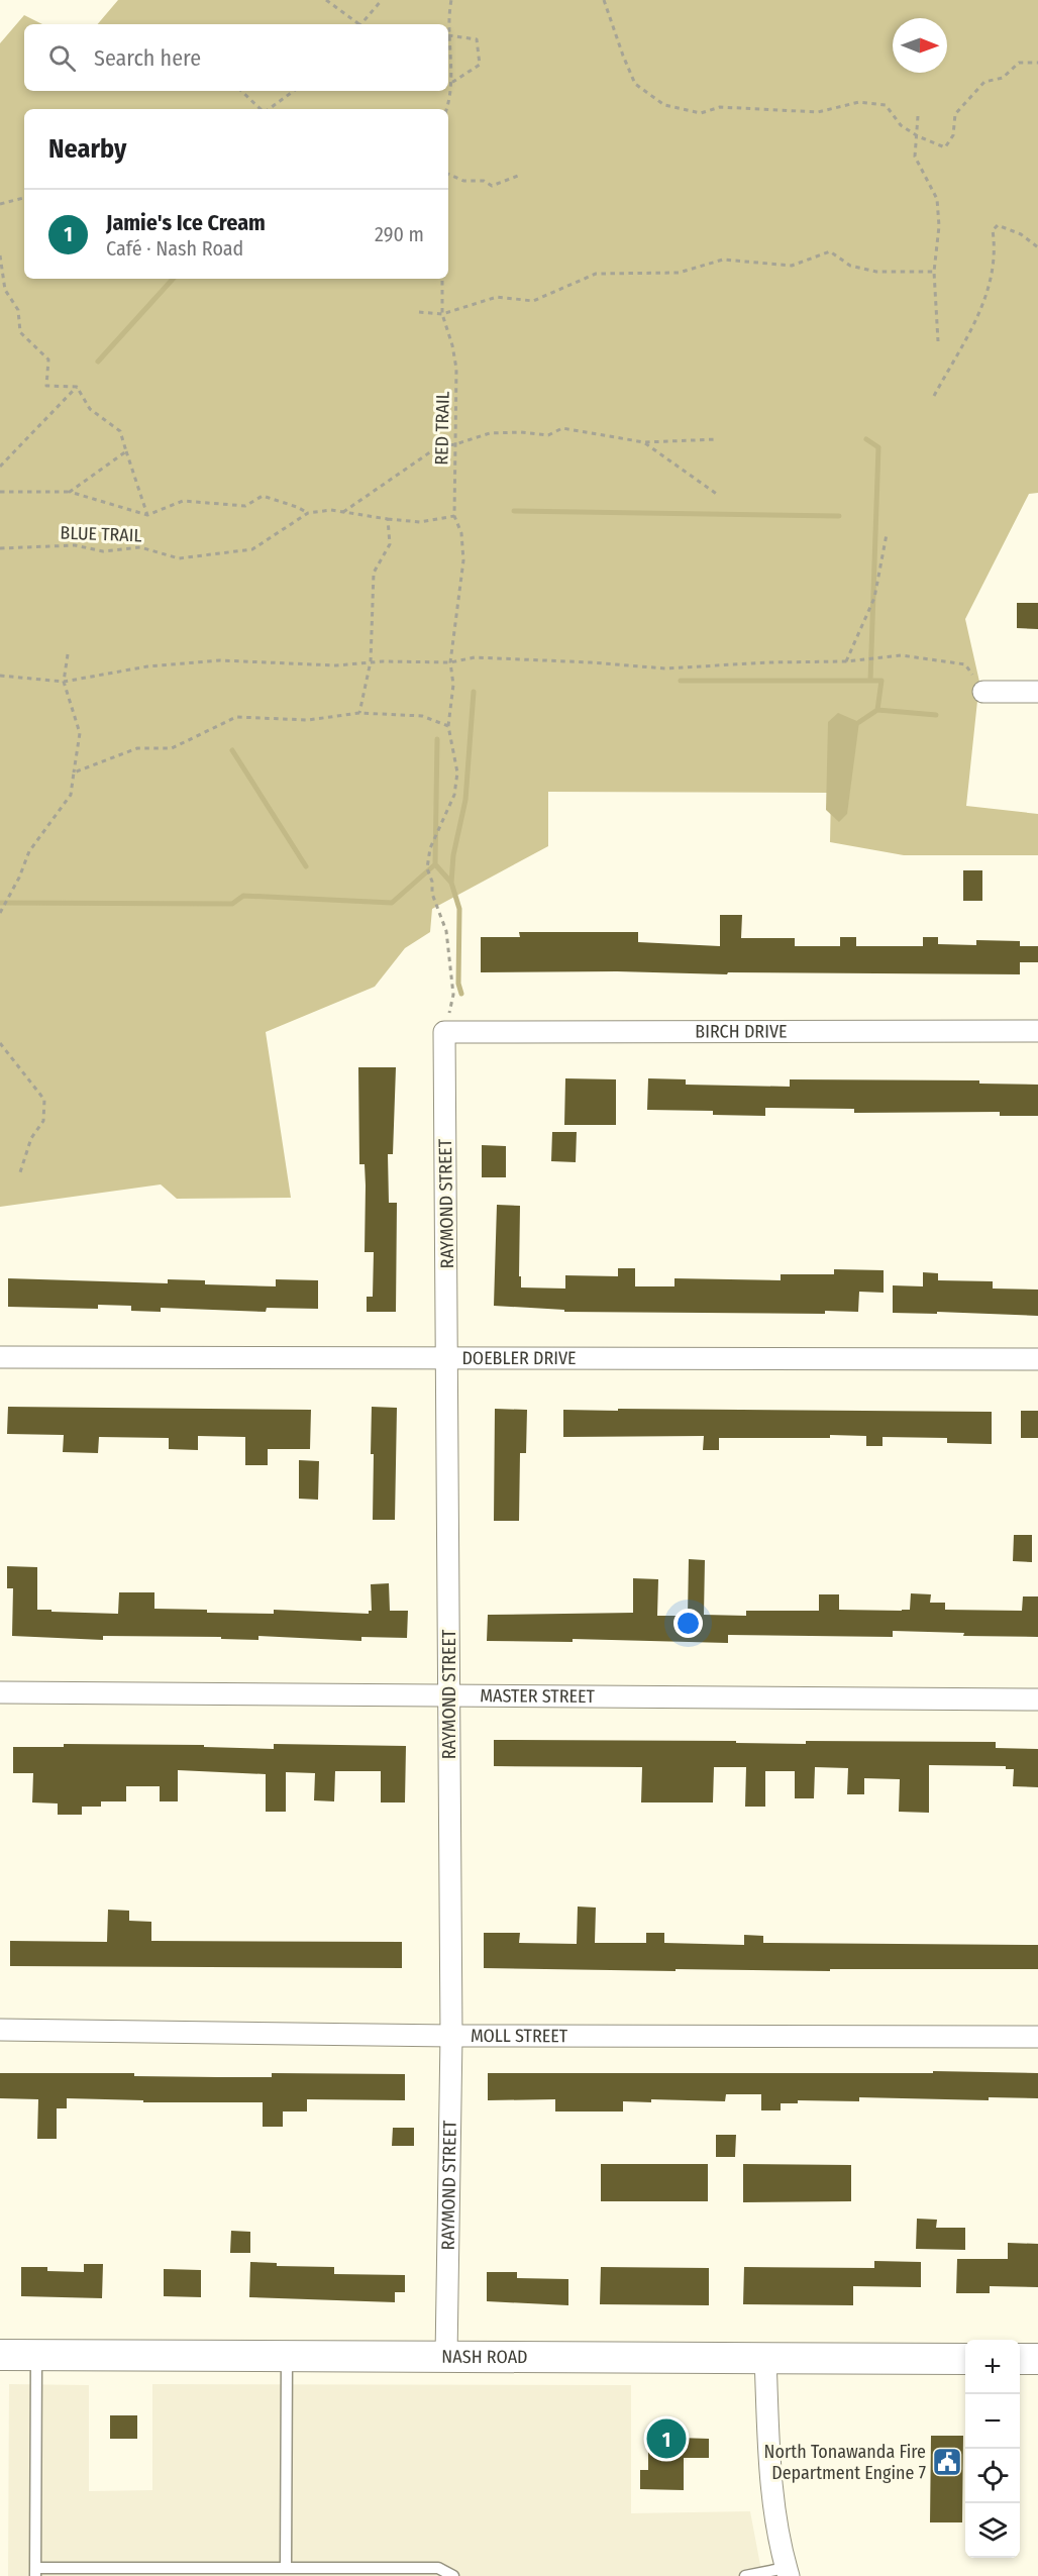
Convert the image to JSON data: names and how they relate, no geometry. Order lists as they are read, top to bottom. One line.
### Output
{"streets":{"main road":["NASH ROAD"],"street":["BIRCH DRIVE","RAYMOND STREET","DOEBLER DRIVE","MASTER STREET","MOLL STREET"],"path":["RED TRAIL","BLUE TRAIL"]},"crossings":[["BIRCH DRIVE","RAYMOND STREET"],["RAYMOND STREET","DOEBLER DRIVE"],["RAYMOND STREET","MASTER STREET"],["RAYMOND STREET","MOLL STREET"],["RAYMOND STREET","NASH ROAD"]],"places":{"public building":["North Tonawanda Fire Department Engine 7"]},"north":"right","page":{"search":"Search here","heading":"Nearby","list":[{"mark":"1","name":"Jamie's Ice Cream","note":"Café · Nash Road","value":"290 m"}],"map_buttons":["+","−"],"pins":"1"}}
